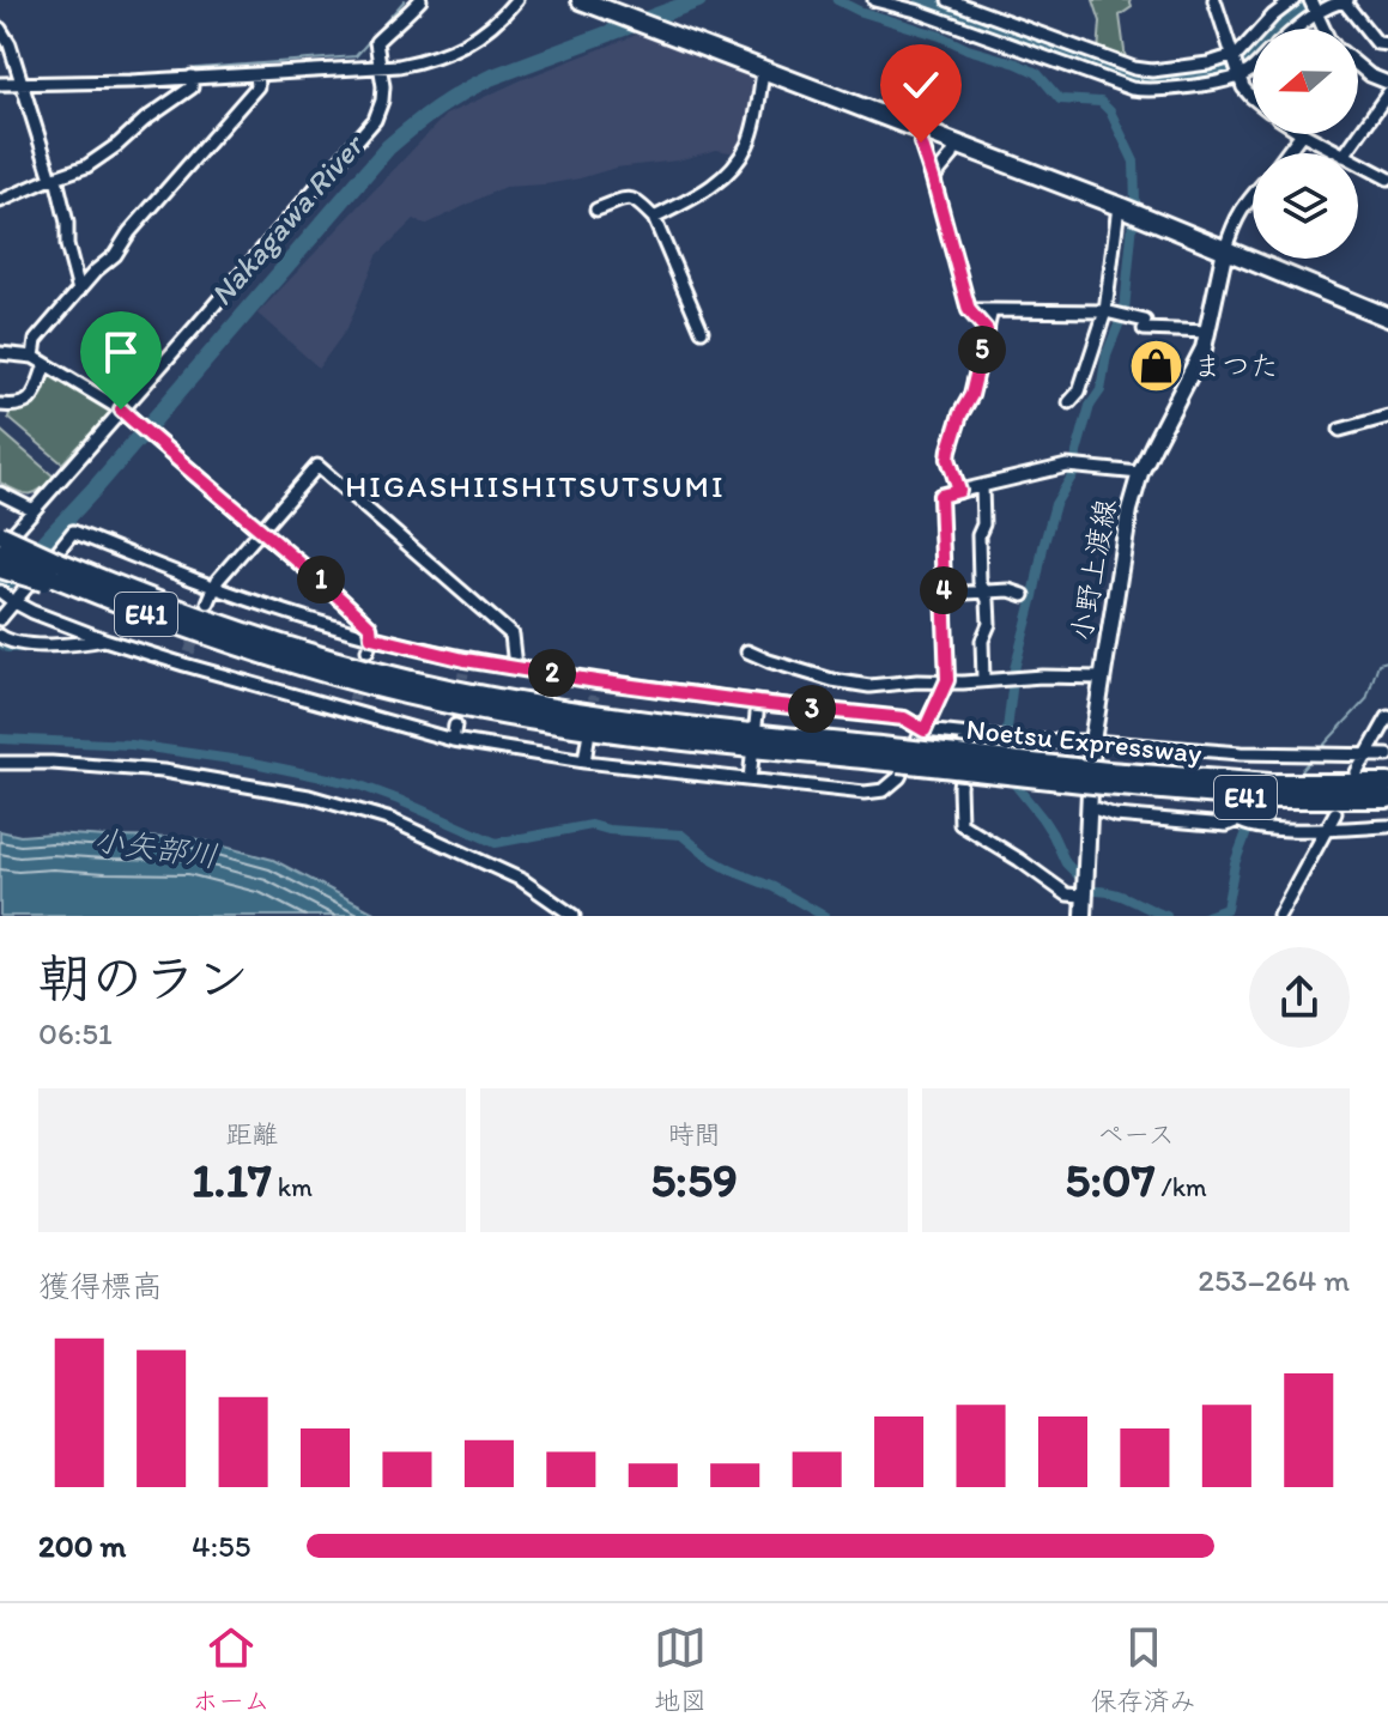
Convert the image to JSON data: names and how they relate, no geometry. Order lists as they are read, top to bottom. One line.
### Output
{"streets":{"highway":["E41","Noetsu Expressway"],"main road":["小野上渡線"]},"districts":["HIGASHIISHITSUTSUMI"],"water":["Nakagawa River","小矢部川"],"places":{"shop":["まつた"]},"north":"left","page":{"pins":["5","1","4","2","3"],"heading":["朝のラン","06:51"],"stats":[["距離","1.17 km"],["時間","5:59"],["ペース","5:07 /km"]],"chart":["獲得標高","253–264 m"],"list":[{"name":"200 m","note":"4:55"}],"tabs":["ホーム","地図","保存済み"]}}
